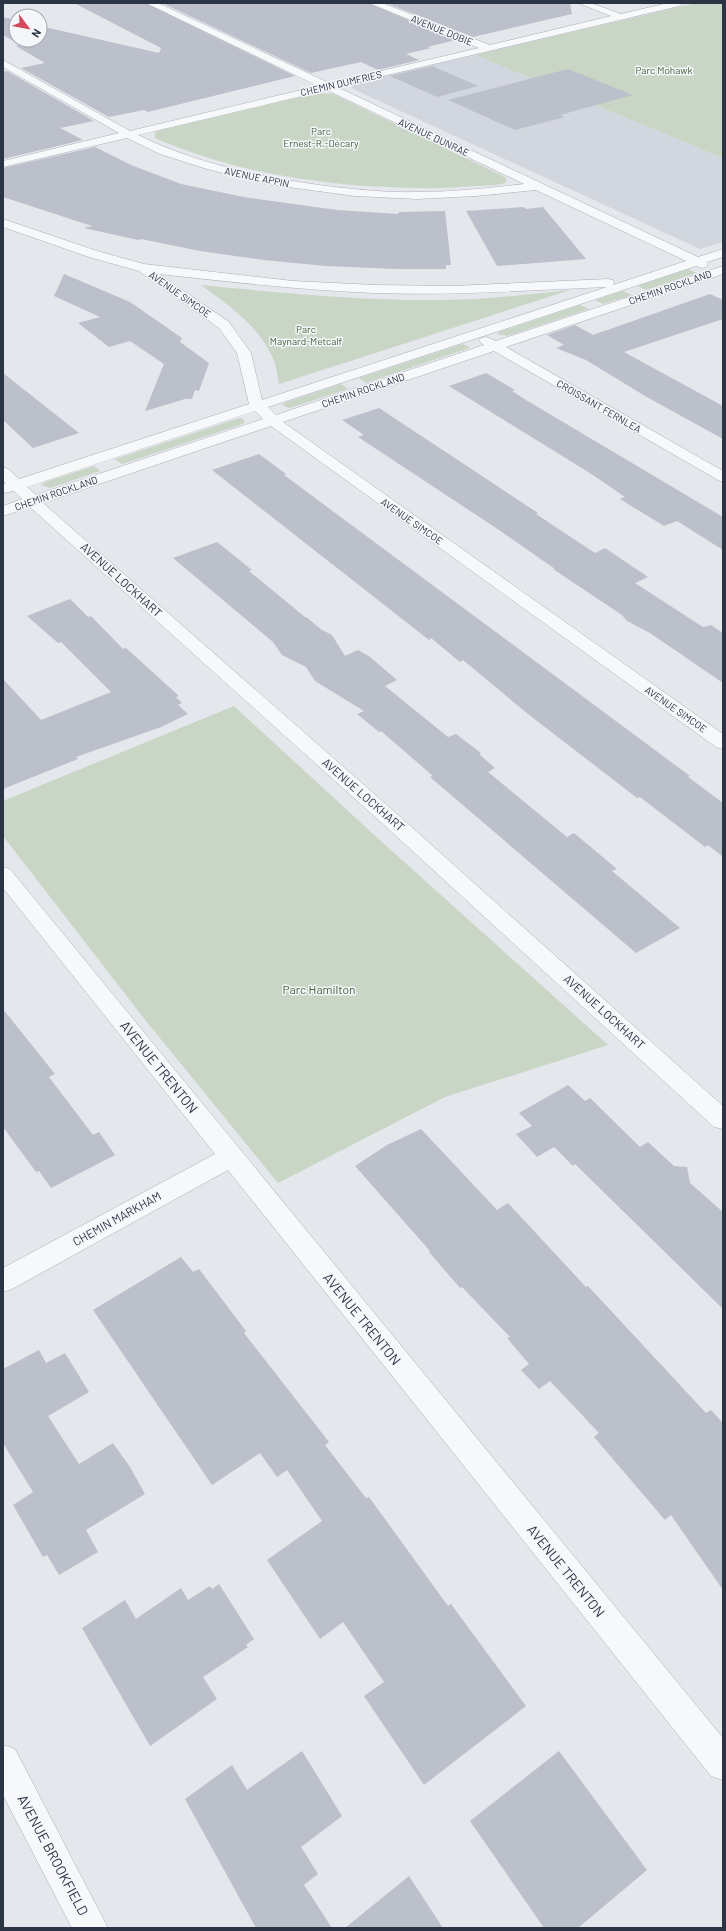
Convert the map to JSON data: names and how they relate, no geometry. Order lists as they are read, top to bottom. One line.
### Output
{"streets":{"street":["AVENUE DOBIE","CHEMIN DUMFRIES","AVENUE DUNRAE","AVENUE APPIN","CHEMIN ROCKLAND","AVENUE SIMCOE","CROISSANT FERNLEA","AVENUE LOCKHART","AVENUE TRENTON","CHEMIN MARKHAM","AVENUE BROOKFIELD"]},"crossings":[["AVENUE DOBIE","CHEMIN DUMFRIES"],["CHEMIN DUMFRIES","AVENUE DUNRAE"],["CHEMIN DUMFRIES","AVENUE APPIN"],["AVENUE DUNRAE","AVENUE APPIN"],["AVENUE DUNRAE","CHEMIN ROCKLAND"],["CHEMIN ROCKLAND","AVENUE SIMCOE"],["CHEMIN ROCKLAND","CROISSANT FERNLEA"],["CHEMIN ROCKLAND","AVENUE LOCKHART"],["AVENUE TRENTON","CHEMIN MARKHAM"]],"parks":["Parc Mohawk","Parc Ernest-R.-Décary","Parc Maynard-Metcalf","Parc Hamilton"],"north":"bottom right"}
